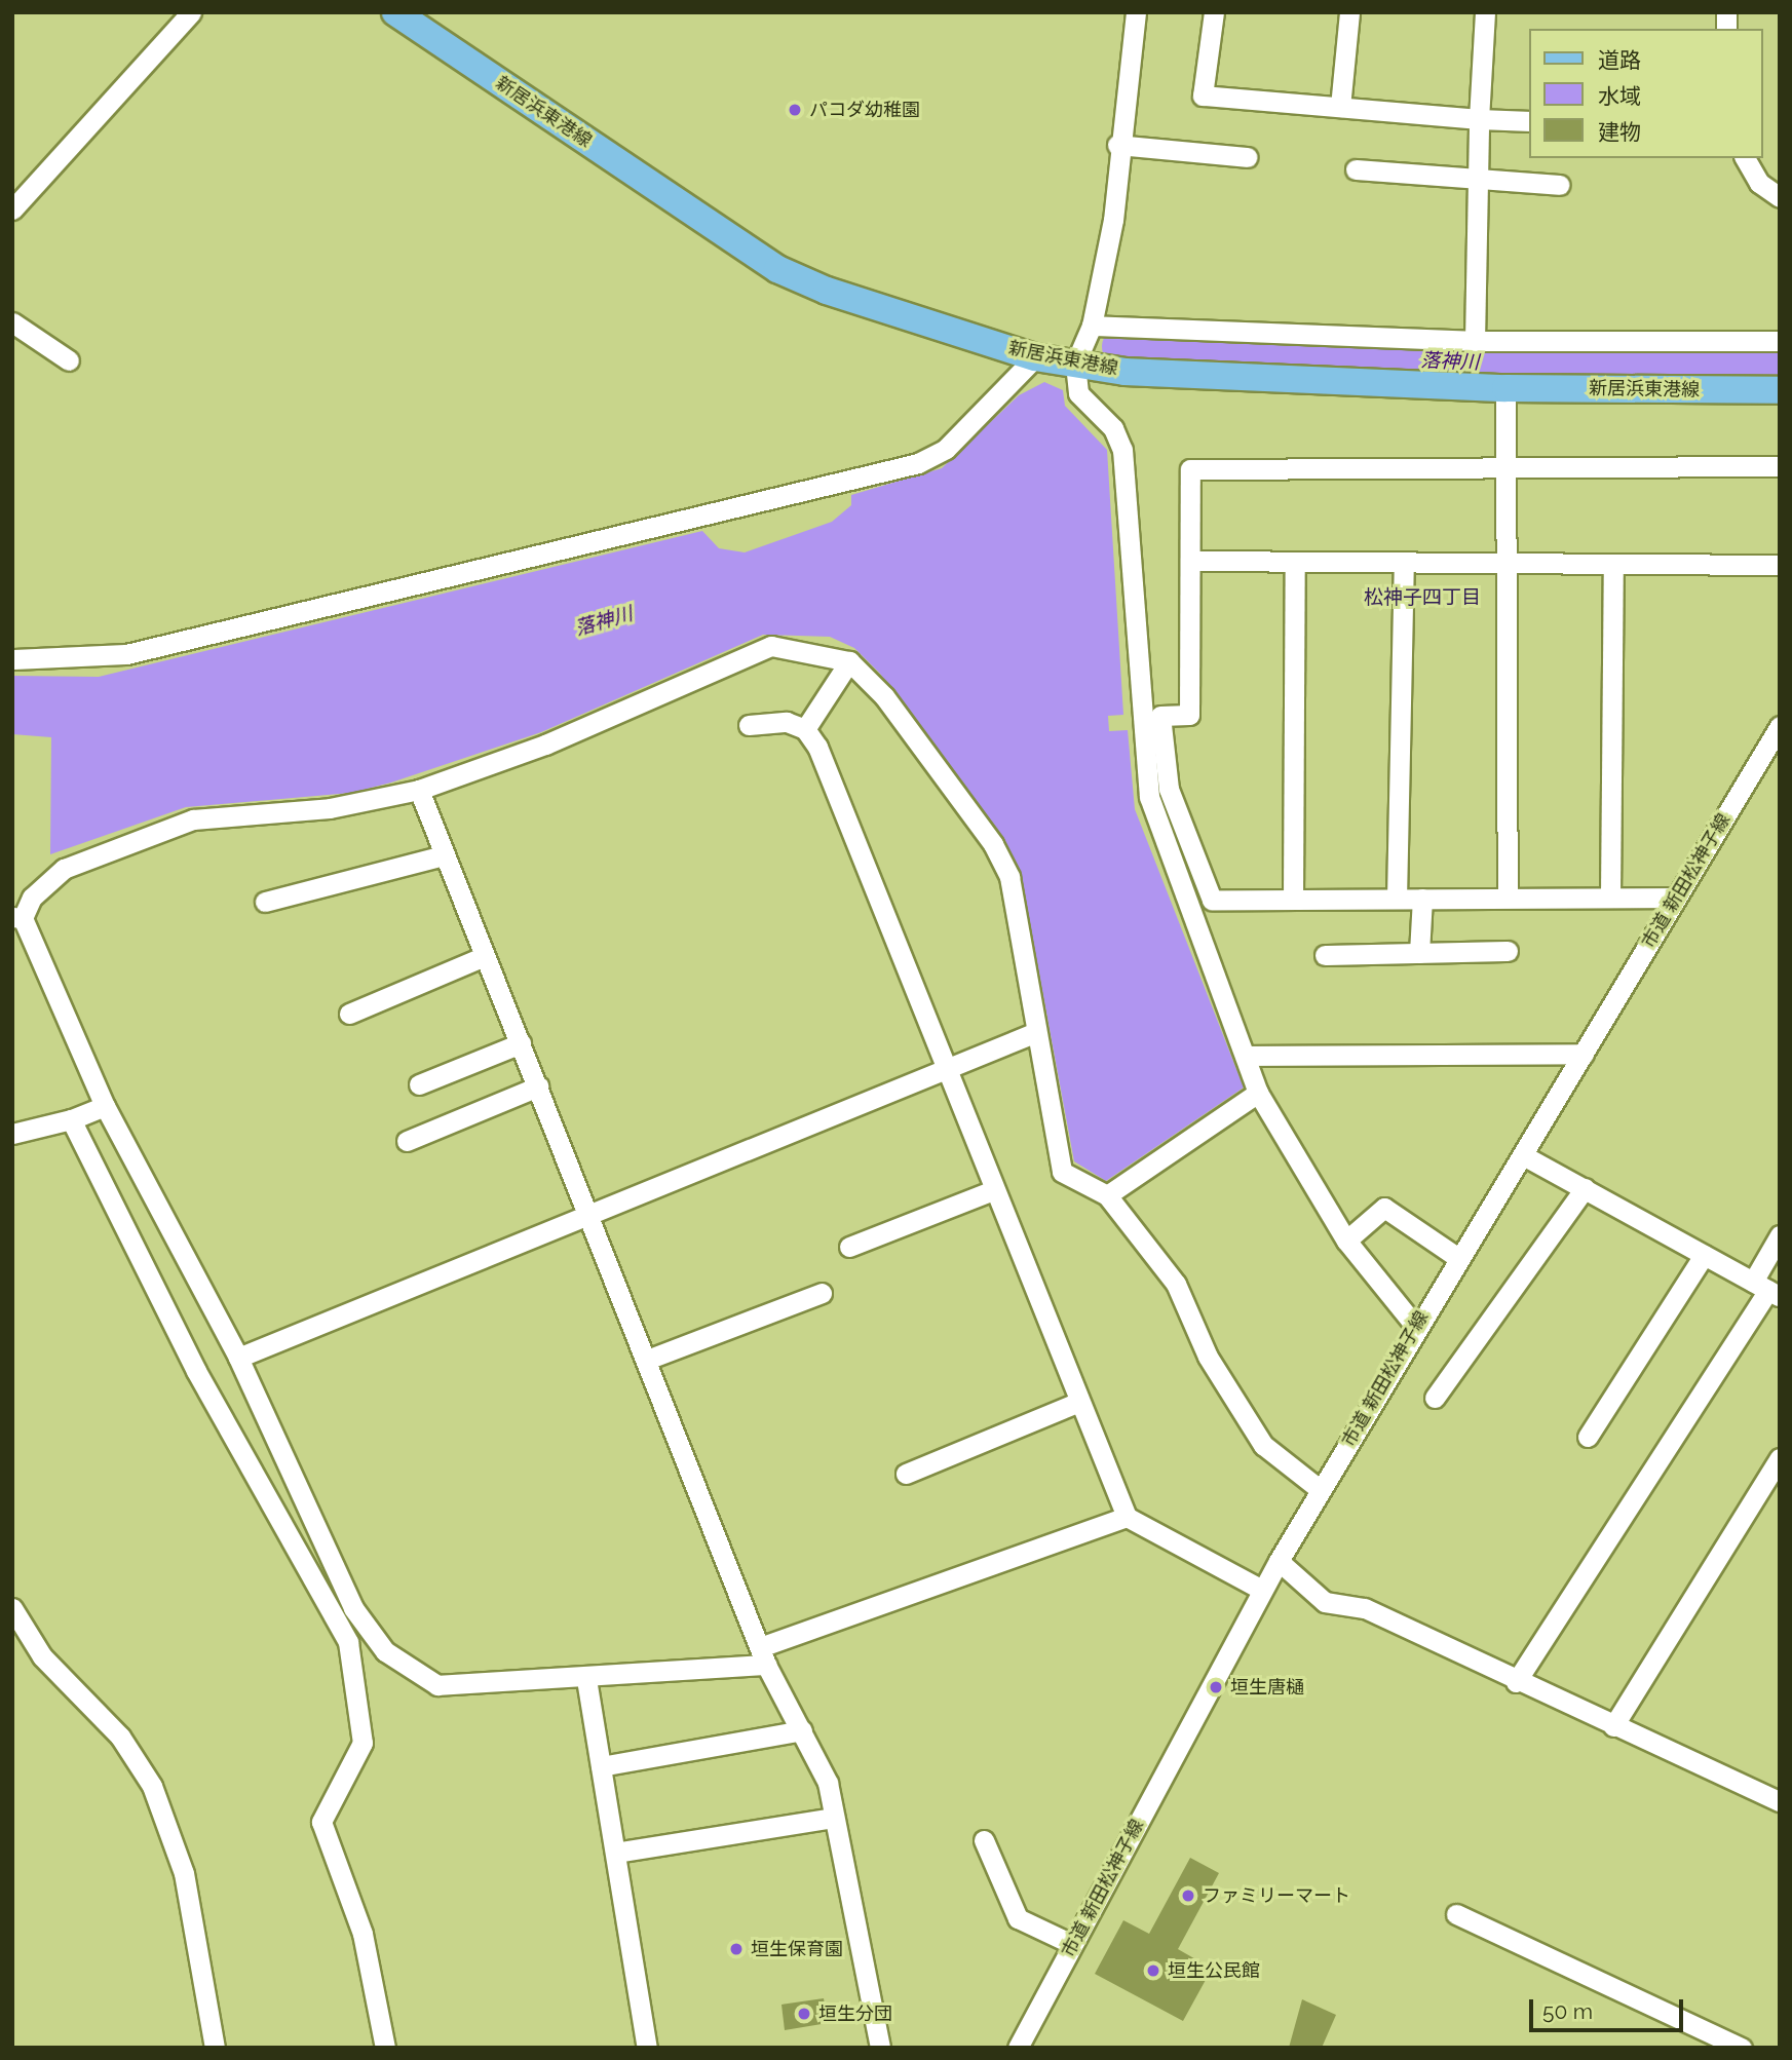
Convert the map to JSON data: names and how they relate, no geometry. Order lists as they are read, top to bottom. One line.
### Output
{"streets":{"main road":["新居浜東港線"],"street":["市道 新田松神子線"]},"districts":["松神子四丁目"],"water":["落神川"],"places":["パコダ幼稚園","垣生唐樋","ファミリーマート","垣生保育園","垣生公民館","垣生分団"],"legend":["道路","水域","建物"],"scale_bar":"50 m"}
